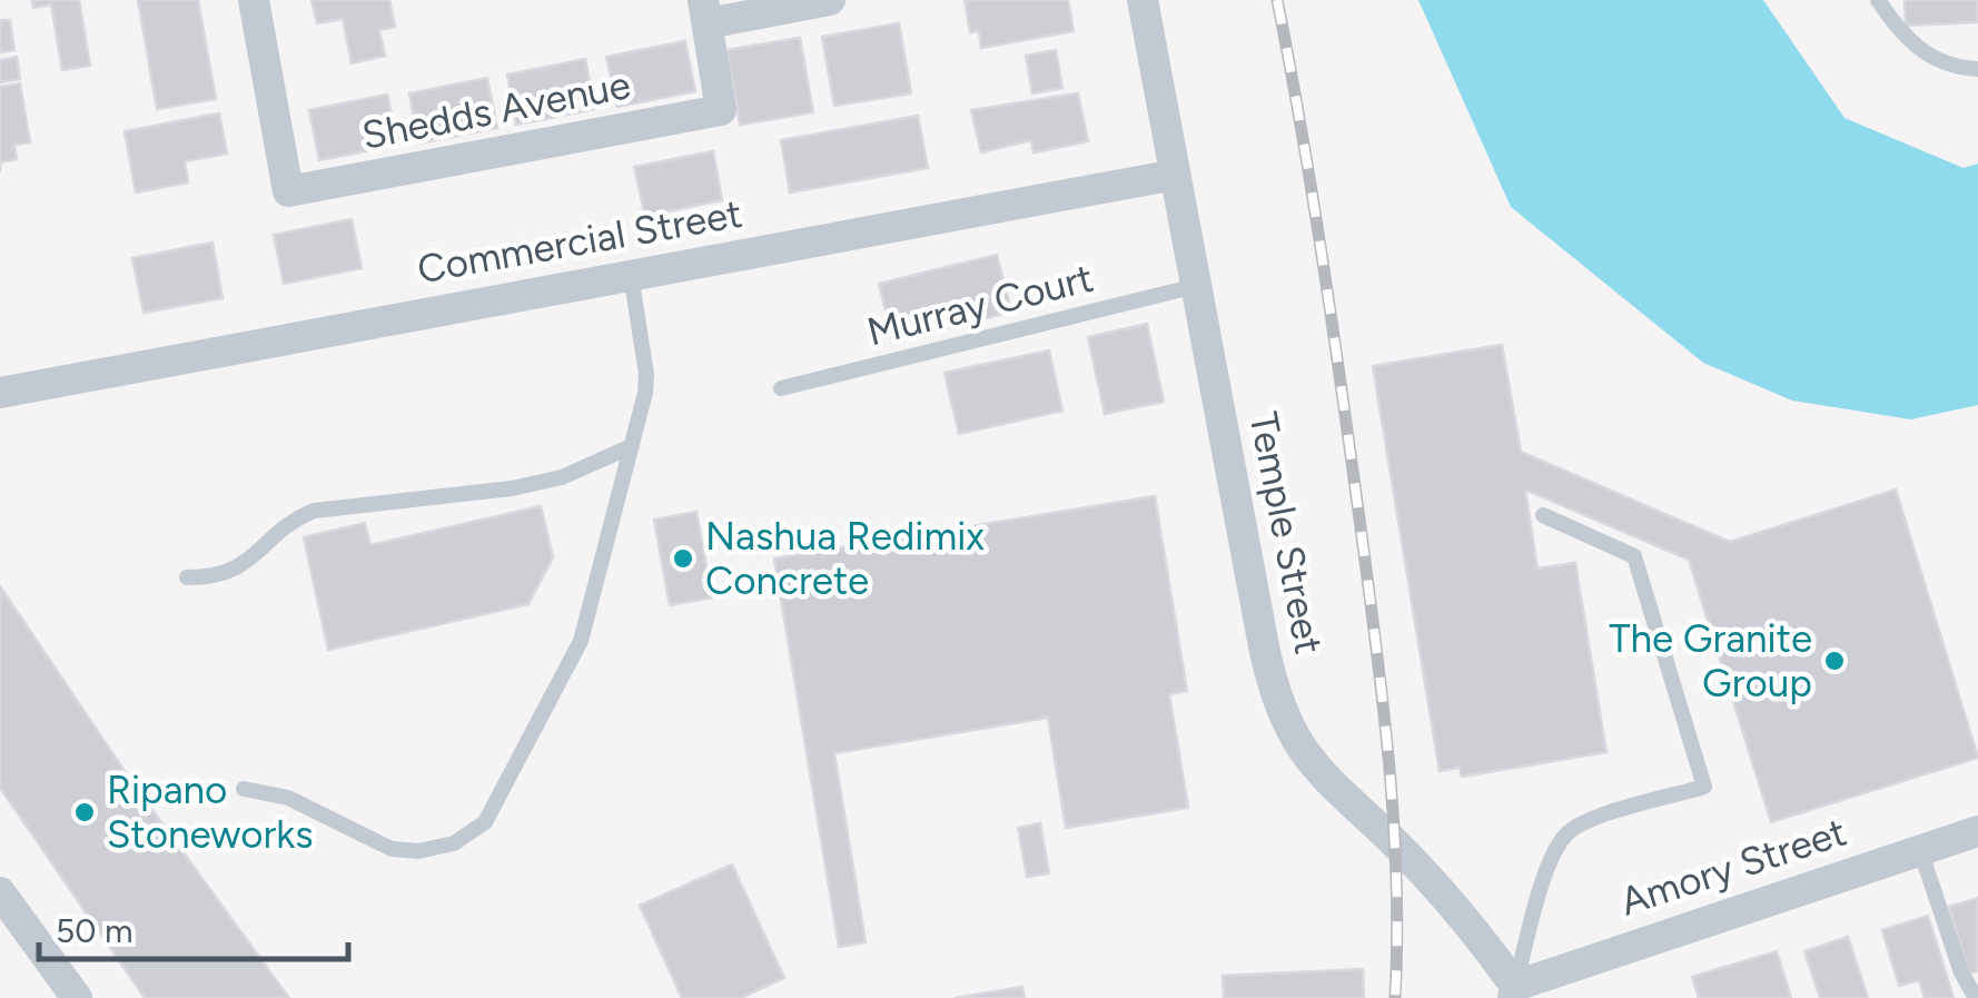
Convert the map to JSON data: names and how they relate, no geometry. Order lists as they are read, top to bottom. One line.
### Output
{"streets":{"street":["Shedds Avenue","Commercial Street","Temple Street","Amory Street"],"lane":["Murray Court"]},"crossings":[["Commercial Street","Temple Street"],["Murray Court","Temple Street"],["Temple Street","Amory Street"]],"places":["Nashua Redimix Concrete","The Granite Group","Ripano Stoneworks"],"scale_bar":"50 m"}
